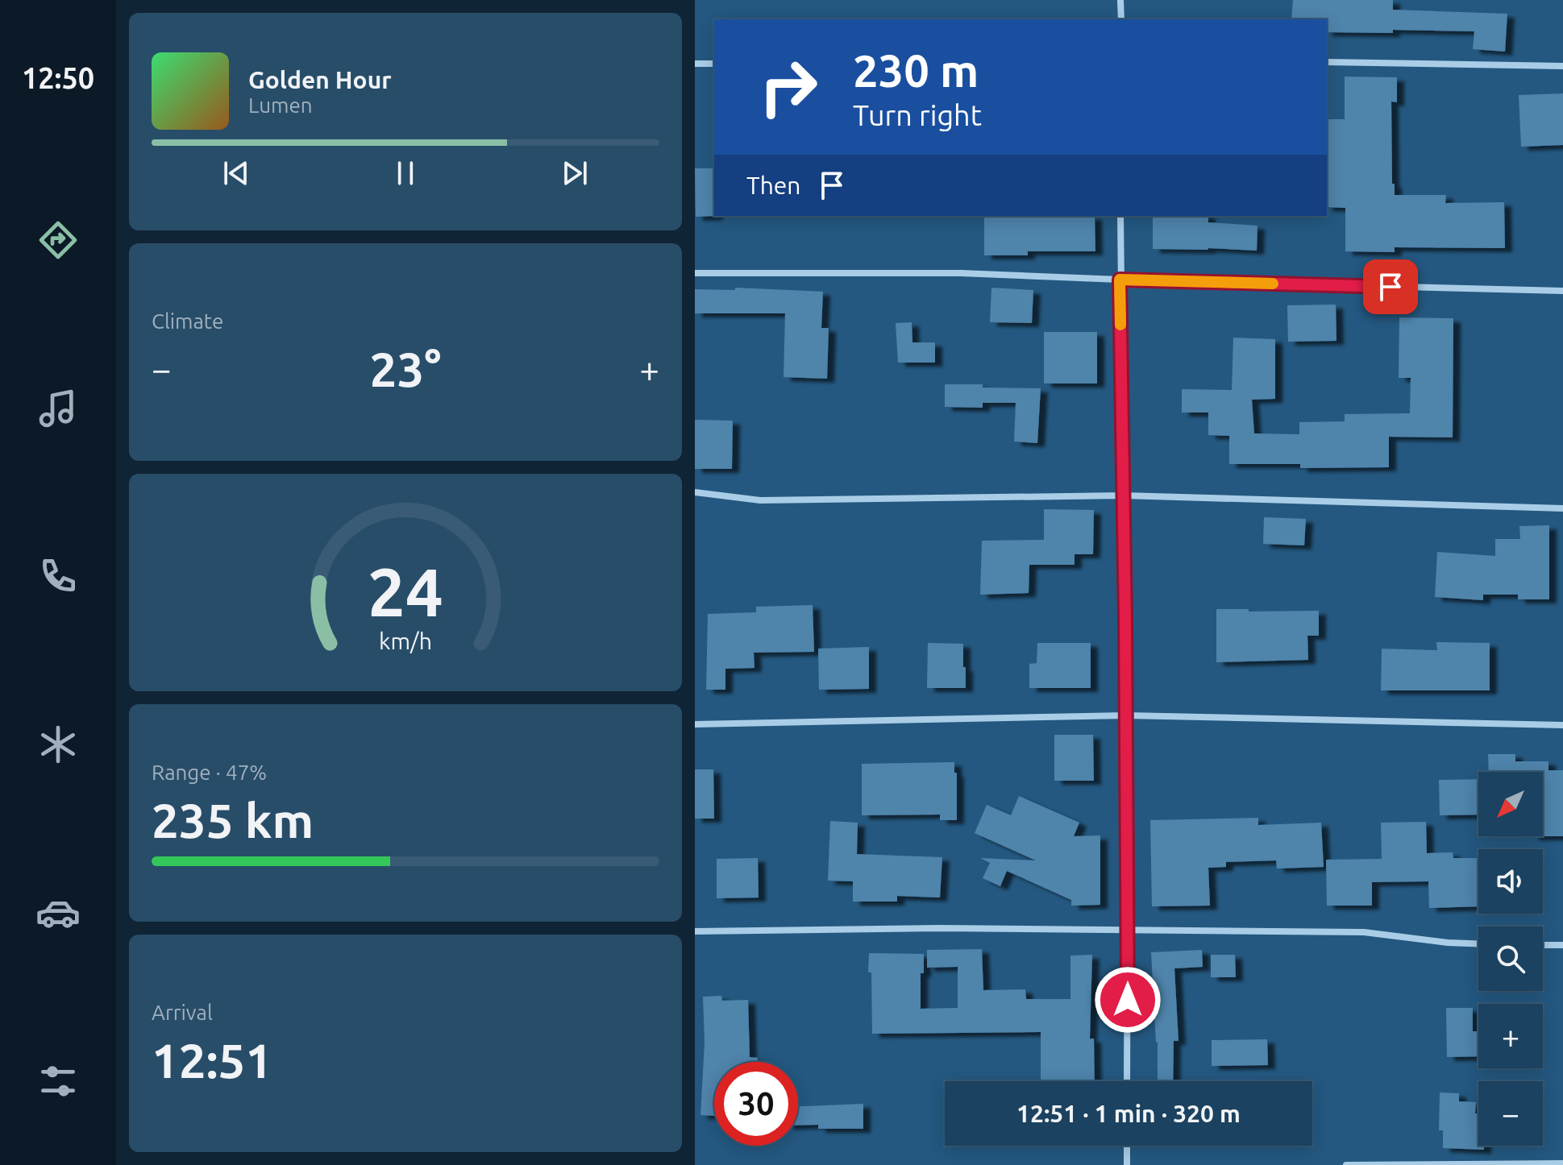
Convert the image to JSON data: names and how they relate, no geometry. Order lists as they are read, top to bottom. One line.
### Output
{"north":"bottom left","page":{"tabs":"12:50","turn":["230 m","Turn right"],"song":["Golden Hour","Lumen"],"then":"Then","tile":["Climate",["Range · 47%","235 km"],["Arrival","12:51"]],"heat":["−","23°","+"],"map_buttons":["+","−"],"limit":"30","trip":"12:51 · 1 min · 320 m","gauge":["24","km/h"]}}
